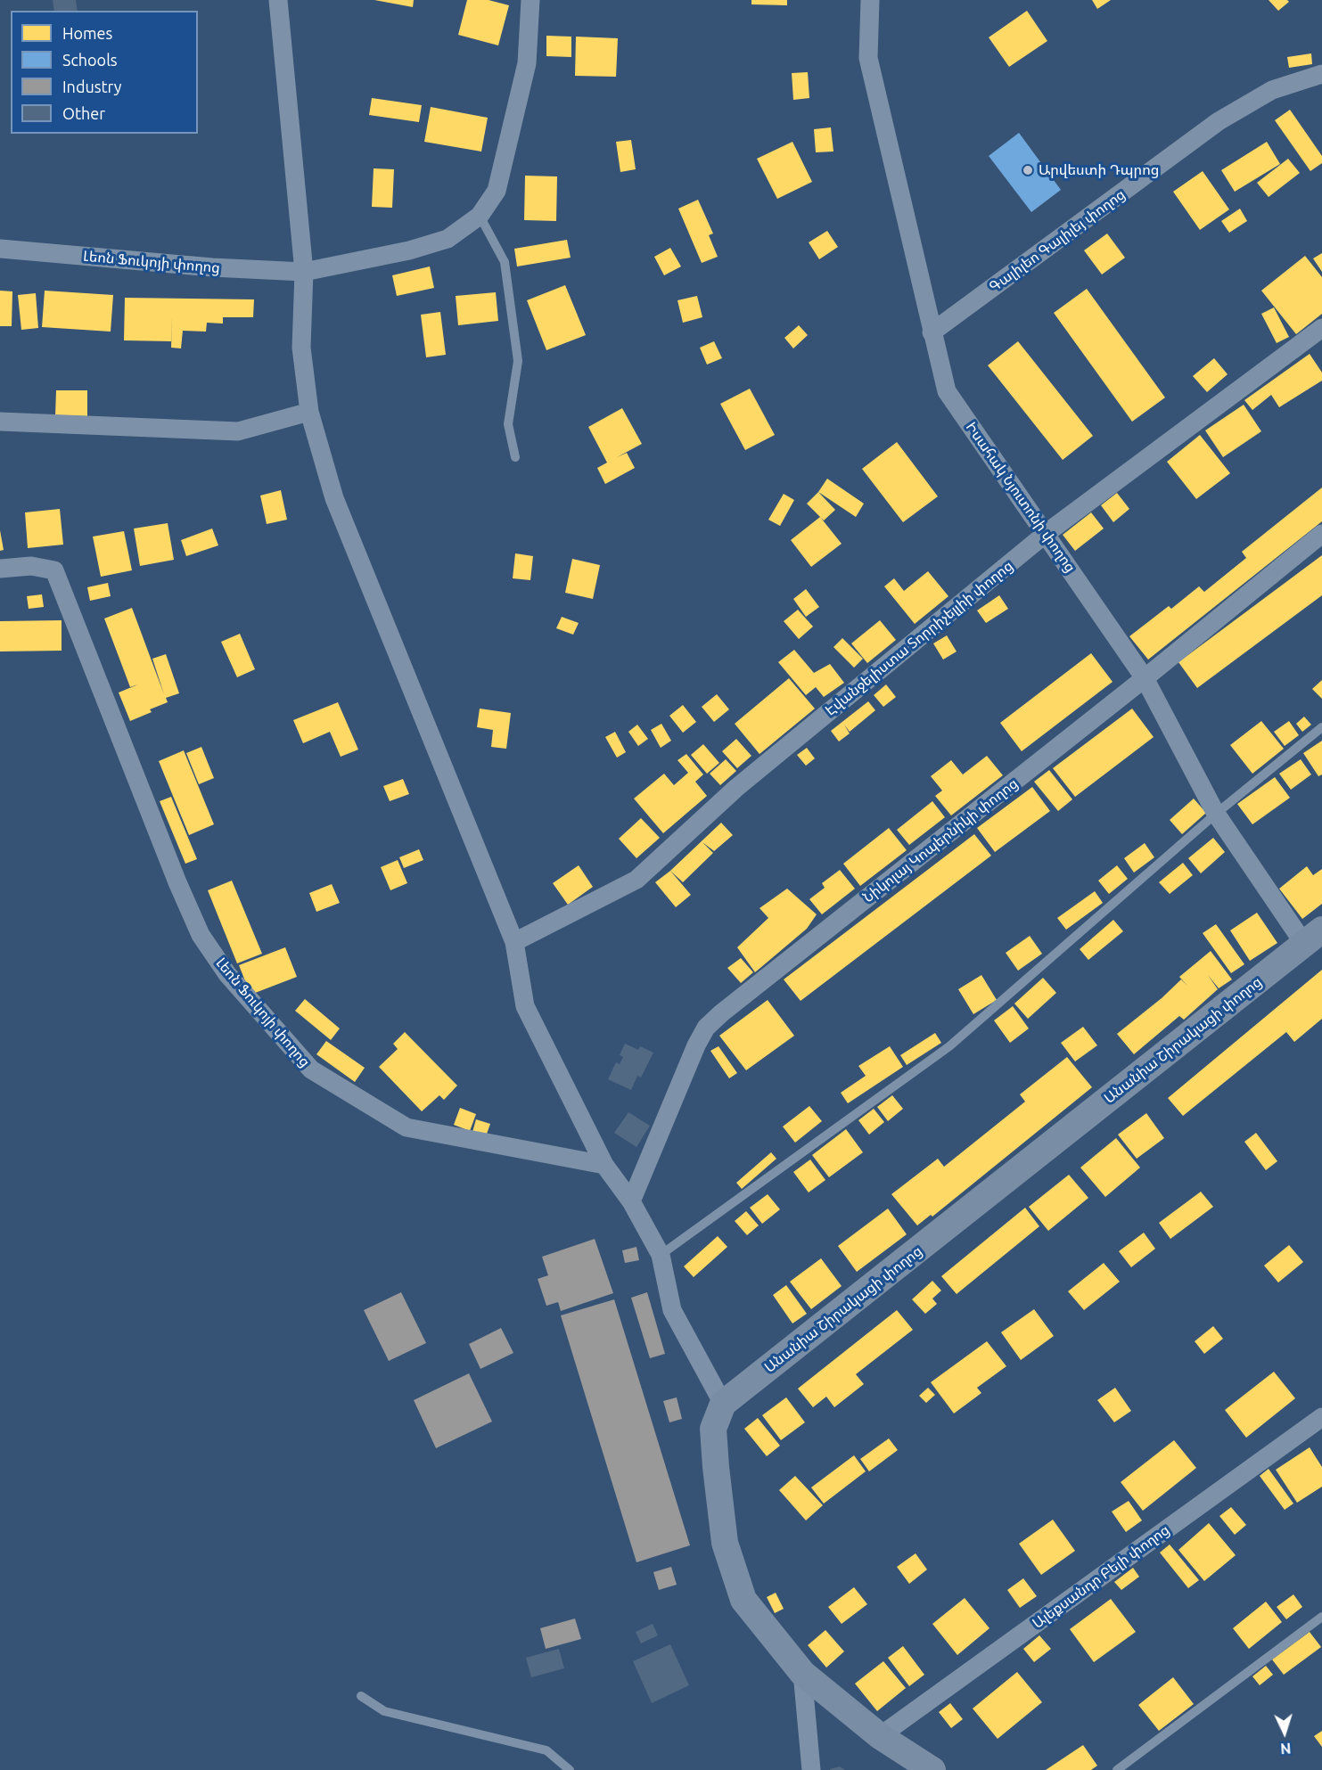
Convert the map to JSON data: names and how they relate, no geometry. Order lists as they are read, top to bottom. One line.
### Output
{"streets":{"main road":["Անանիա Շիրակացի փողոց"],"street":["Գալիլեո Գալիլեյ փողոց","Լեոն Ֆուկոյի փողոց","Իսահակ Նյուտոնի փողոց","Էվանջելիստա Տորրիչելլիի փողոց","Նիկոլայ Կոպերնիկի փողոց","Ալեքսանդր Բելի փողոց"]},"crossings":[["Գալիլեո Գալիլեյ փողոց","Իսահակ Նյուտոնի փողոց"],["Իսահակ Նյուտոնի փողոց","Էվանջելիստա Տորրիչելլիի փողոց"],["Իսահակ Նյուտոնի փողոց","Նիկոլայ Կոպերնիկի փողոց"],["Իսահակ Նյուտոնի փողոց","Անանիա Շիրակացի փողոց"]],"places":["Արվեստի Դպրոց"],"legend":["Homes","Schools","Industry","Other"],"north":"bottom"}
